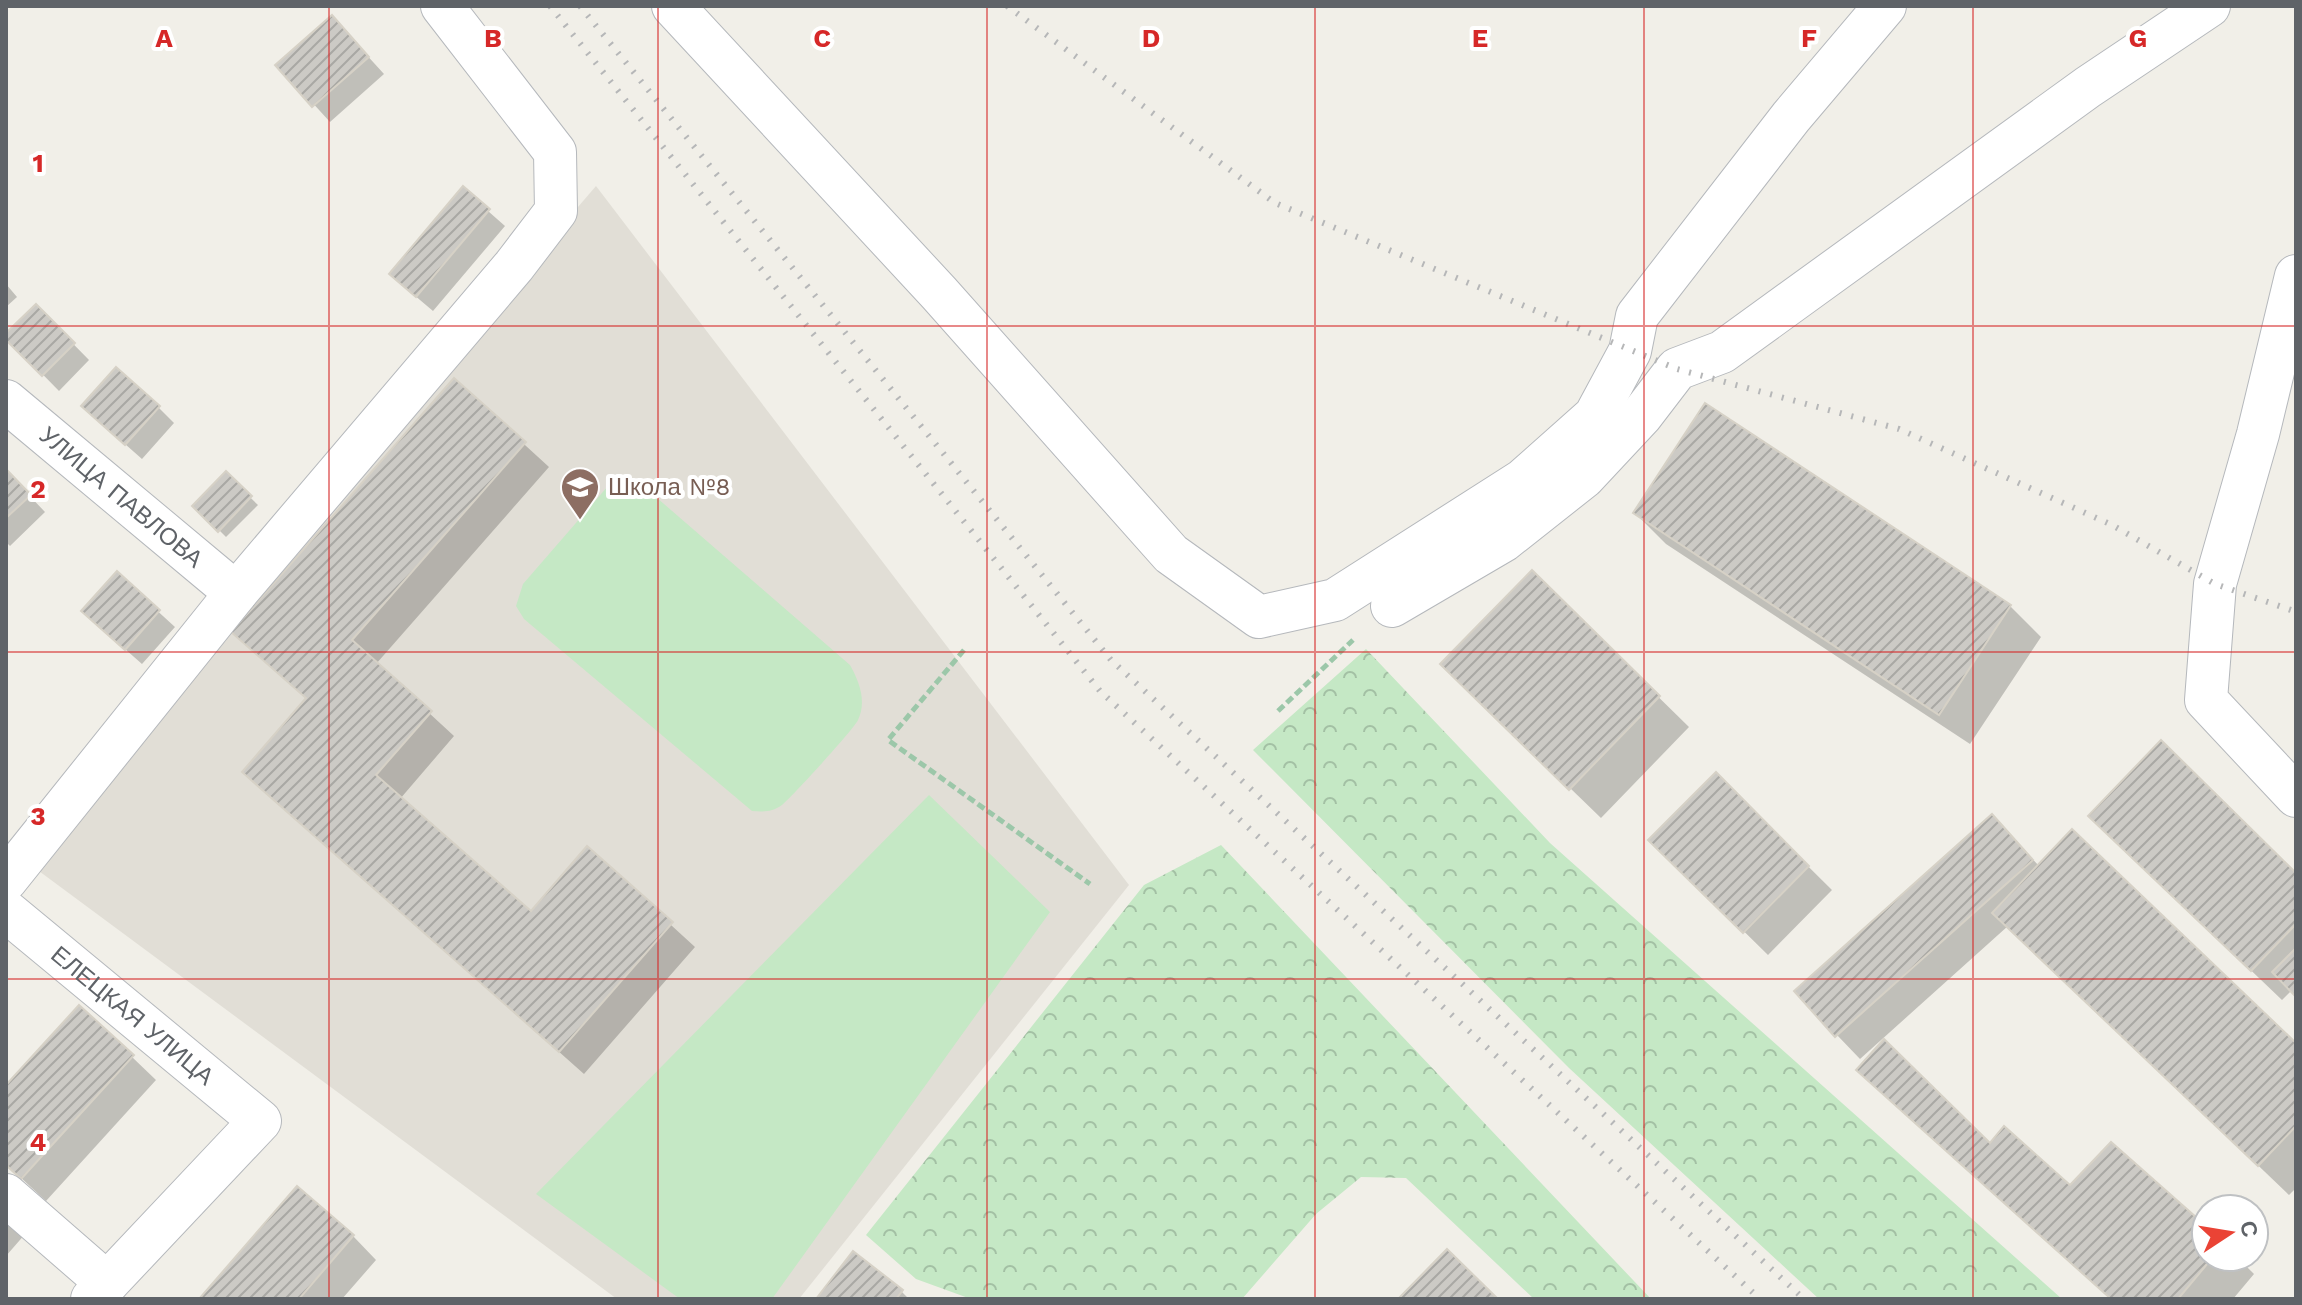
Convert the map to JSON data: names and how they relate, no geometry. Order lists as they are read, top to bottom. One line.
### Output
{"streets":{"street":["УЛИЦА ПАВЛОВА","ЕЛЕЦКАЯ УЛИЦА"]},"places":{"school or university":["Школа №8"]},"north":"right","grid":{"columns":["A","B","C","D","E","F","G"],"rows":["1","2","3","4"]}}
